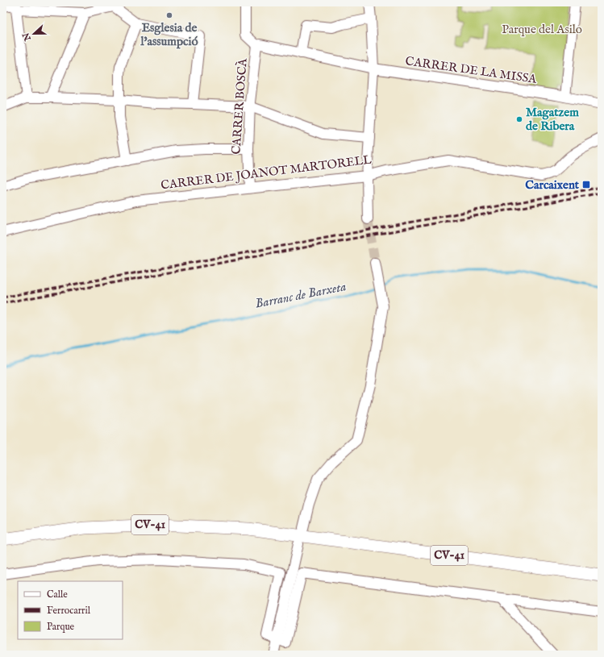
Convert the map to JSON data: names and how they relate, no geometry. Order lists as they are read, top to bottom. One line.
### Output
{"streets":{"main road":["CV-41"],"street":["CARRER DE LA MISSA","CARRER BOSCÀ","CARRER DE JOANOT MARTORELL"]},"crossings":[["CARRER DE LA MISSA","CARRER BOSCÀ"],["CARRER BOSCÀ","CARRER DE JOANOT MARTORELL"]],"water":["Barranc de Barxeta"],"parks":["Parque del Asilo"],"places":{"other":["Esglesia de l'assumpció","Magatzem de Ribera"],"transit":["Carcaixent"]},"legend":["Calle","Ferrocarril","Parque"],"north":"left"}
